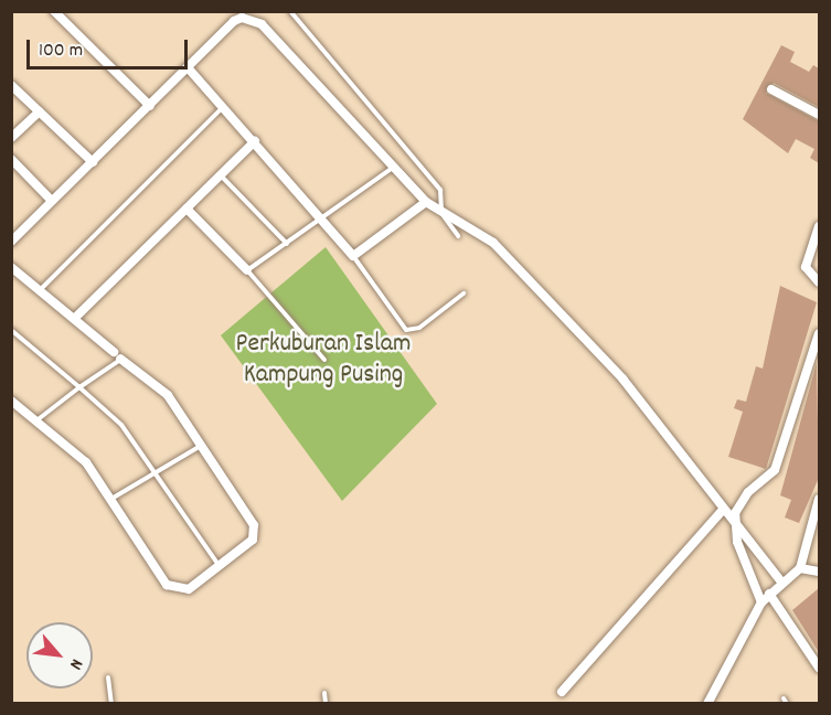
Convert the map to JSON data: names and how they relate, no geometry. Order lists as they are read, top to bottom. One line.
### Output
{"parks":["Perkuburan Islam Kampung Pusing"],"scale_bar":"100 m","north":"bottom right"}
